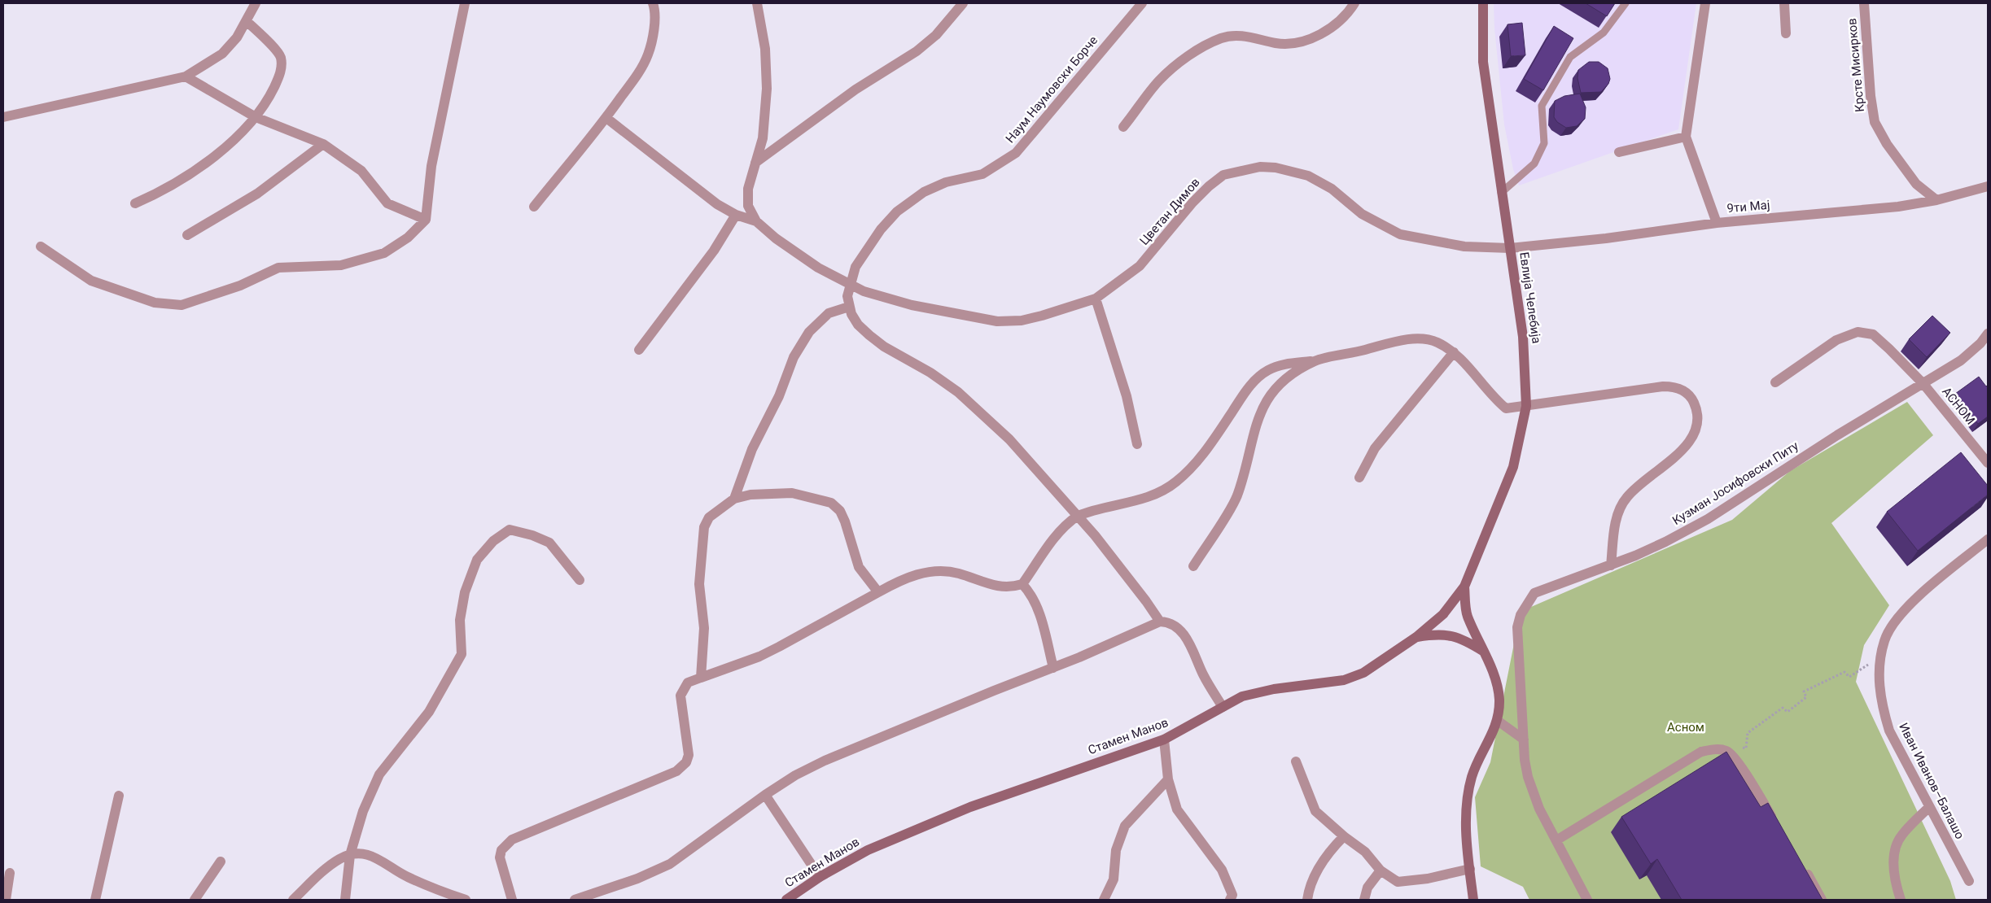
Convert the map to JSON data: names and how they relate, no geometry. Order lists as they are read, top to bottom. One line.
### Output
{"streets":{"street":["Крсте Мисирков","Наум Наумовски Борче","9ти Мај","Цветан Димов","Евлија Челебија","АСНОМ","Кузман Јосифовски Питу","Стамен Манов","Иван Иванов–Балашо"]},"crossings":[["Крсте Мисирков","9ти Мај"],["Наум Наумовски Борче","Цветан Димов"],["9ти Мај","Цветан Димов"],["9ти Мај","Евлија Челебија"],["Цветан Димов","Евлија Челебија"],["Евлија Челебија","Стамен Манов"],["АСНОМ","Кузман Јосифовски Питу"]],"parks":["Асном"]}
